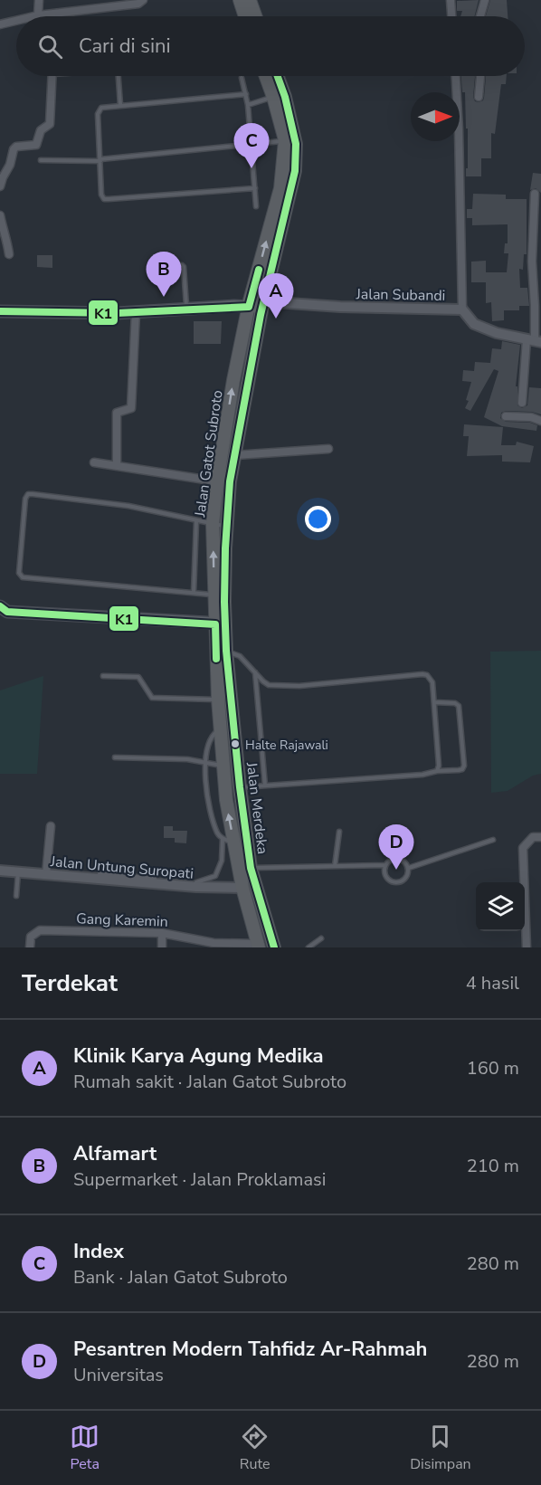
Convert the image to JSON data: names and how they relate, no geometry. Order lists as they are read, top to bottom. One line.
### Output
{"streets":{"highway":["Jalan Gatot Subroto","Jalan Merdeka"],"street":["Jalan Subandi","Jalan Untung Suropati","Gang Karemin"]},"crossings":[["Jalan Subandi","Jalan Merdeka"],["Jalan Gatot Subroto","Jalan Merdeka"],["Jalan Gatot Subroto","Jalan Untung Suropati"],["Jalan Gatot Subroto","Gang Karemin"]],"places":["Halte Rajawali"],"lines":["transit line K1"],"north":"right","page":{"search":"Cari di sini","pins":["C","B","A","D"],"heading":["Terdekat","4 hasil"],"list":[{"mark":"A","name":"Klinik Karya Agung Medika","note":"Rumah sakit · Jalan Gatot Subroto","value":"160 m"},{"mark":"B","name":"Alfamart","note":"Supermarket · Jalan Proklamasi","value":"210 m"},{"mark":"C","name":"Index","note":"Bank · Jalan Gatot Subroto","value":"280 m"},{"mark":"D","name":"Pesantren Modern Tahfidz Ar-Rahmah","note":"Universitas","value":"280 m"}],"nav":["Peta","Rute","Disimpan"]}}
